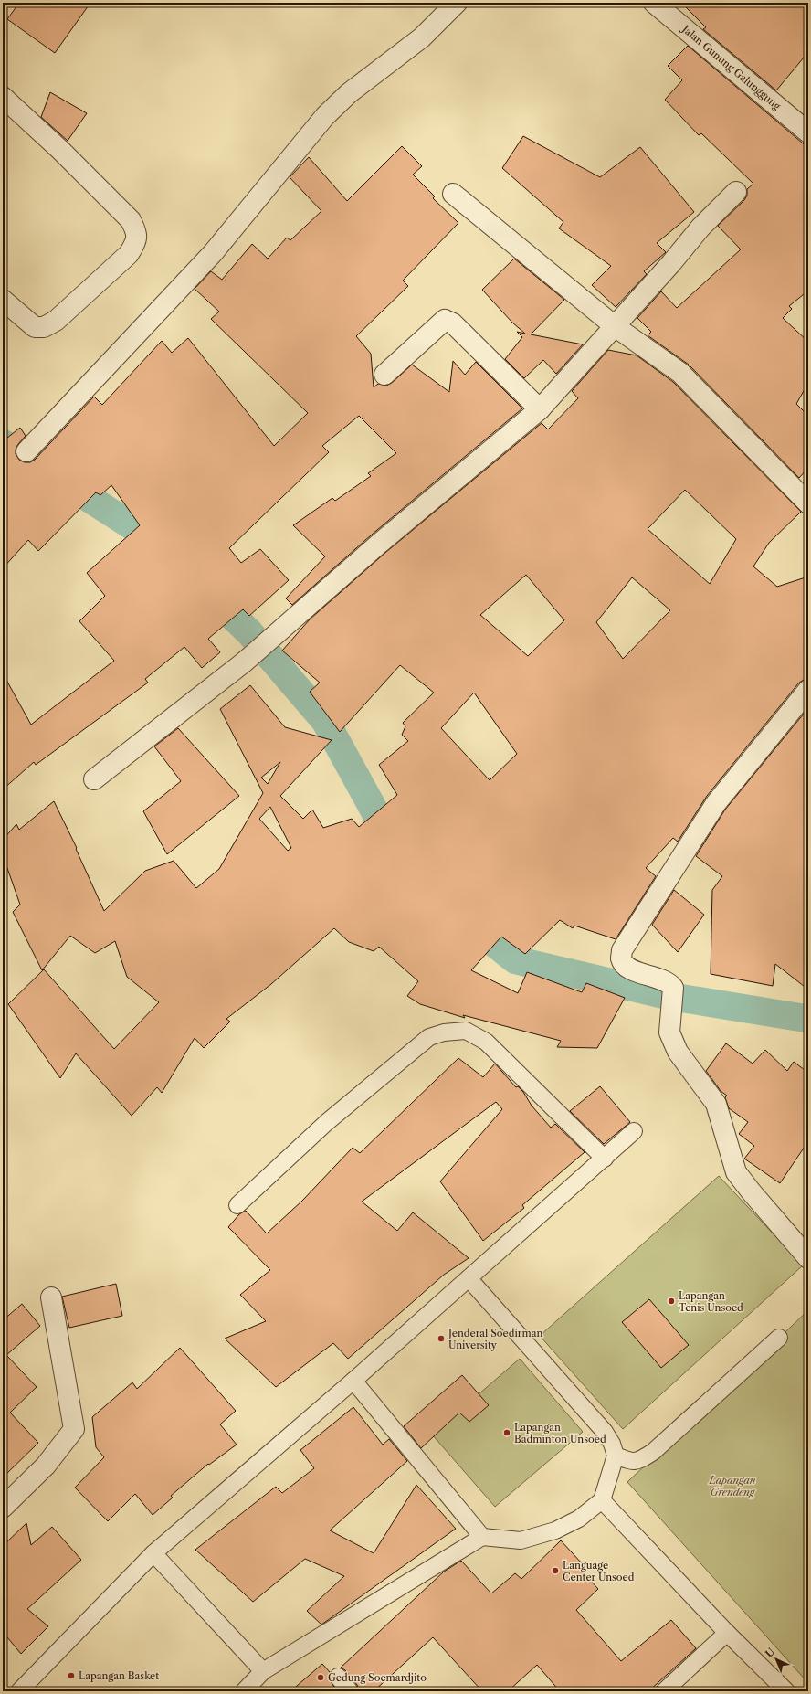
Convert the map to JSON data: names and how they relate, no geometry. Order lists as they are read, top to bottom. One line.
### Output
{"streets":{"street":["Jalan Gunung Galunggung"]},"parks":["Lapangan Grendeng"],"places":["Lapangan Tenis Unsoed","Jenderal Soedirman University","Lapangan Badminton Unsoed","Language Center Unsoed","Lapangan Basket","Gedung Soemardjito"],"north":"top left"}
